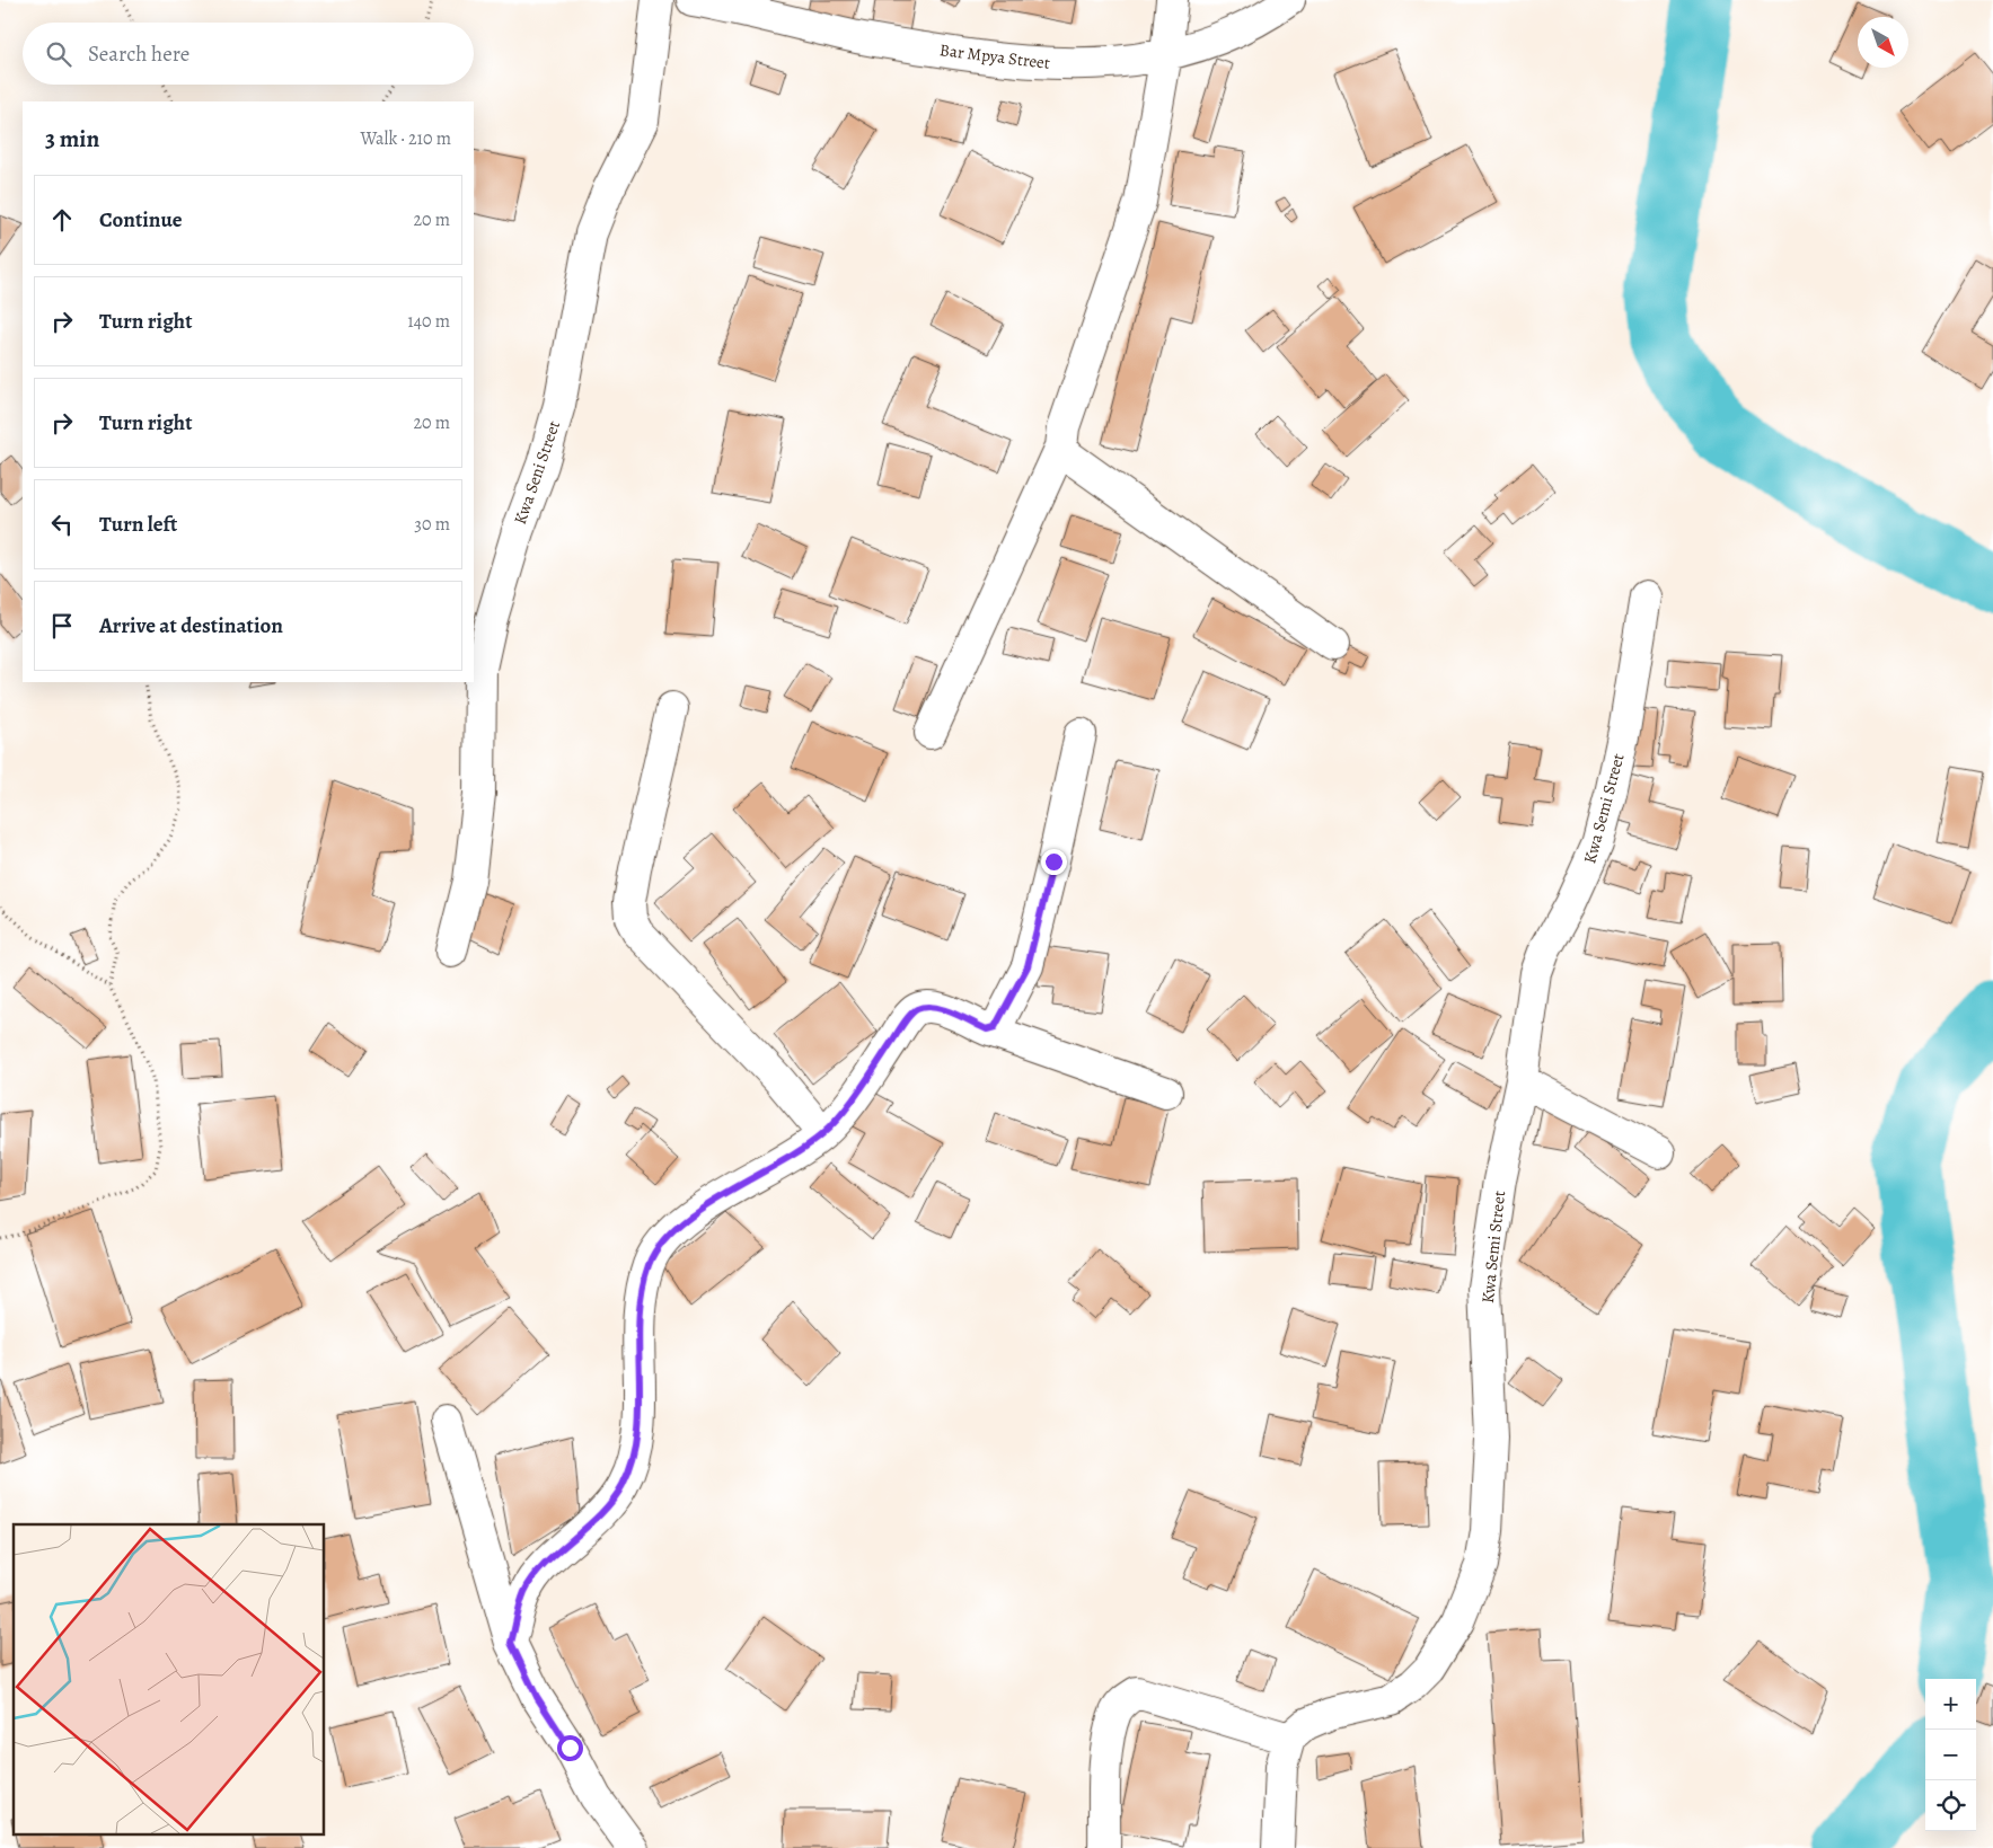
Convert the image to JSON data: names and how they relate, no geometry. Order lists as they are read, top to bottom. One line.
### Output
{"streets":{"street":["Bar Mpya Street","Kwa Seni Street","Kwa Semi Street"]},"north":"bottom right","page":{"search":"Search here","heading":["3 min","Walk · 210 m"],"list":[["Continue","20 m"],["Turn right","140 m"],["Turn right","20 m"],["Turn left","30 m"],"Arrive at destination"],"map_buttons":["+","−"]}}
